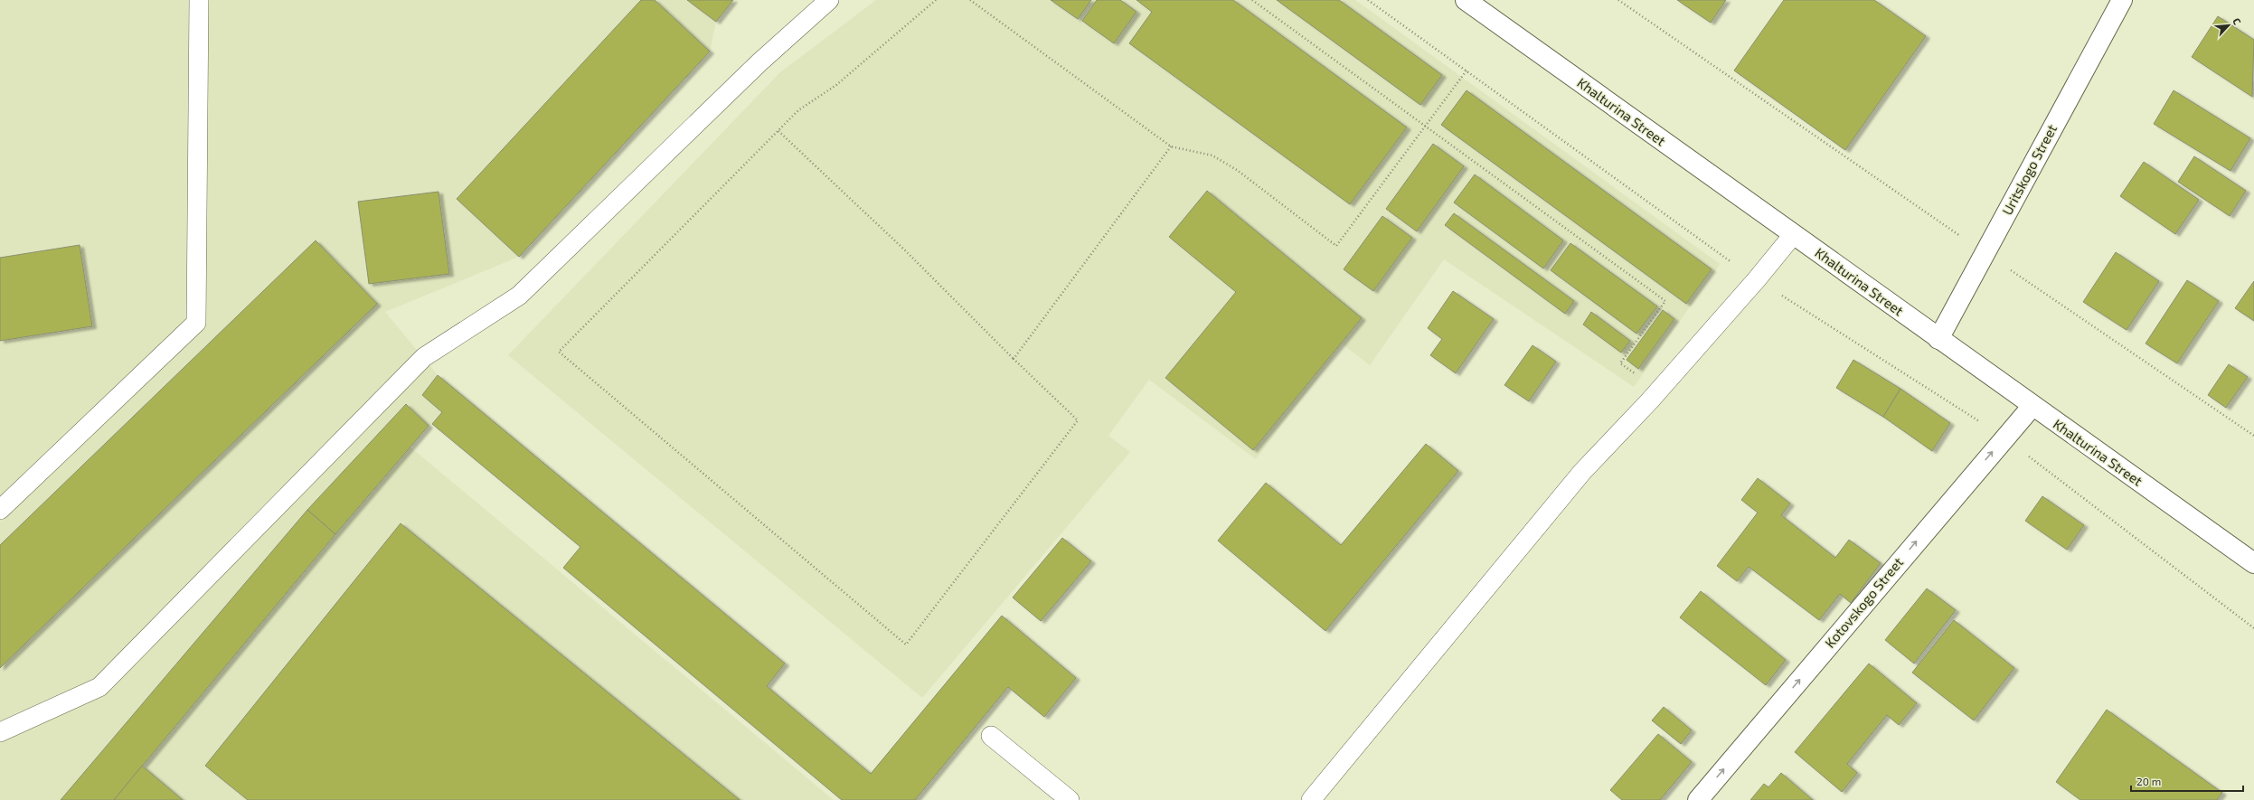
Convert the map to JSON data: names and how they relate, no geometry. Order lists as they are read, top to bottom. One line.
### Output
{"streets":{"street":["Khalturina Street","Uritskogo Street","Kotovskogo Street"]},"crossings":[["Khalturina Street","Uritskogo Street"],["Khalturina Street","Kotovskogo Street"]],"one_way":["Kotovskogo Street"],"scale_bar":"20 m","north":"top right"}
